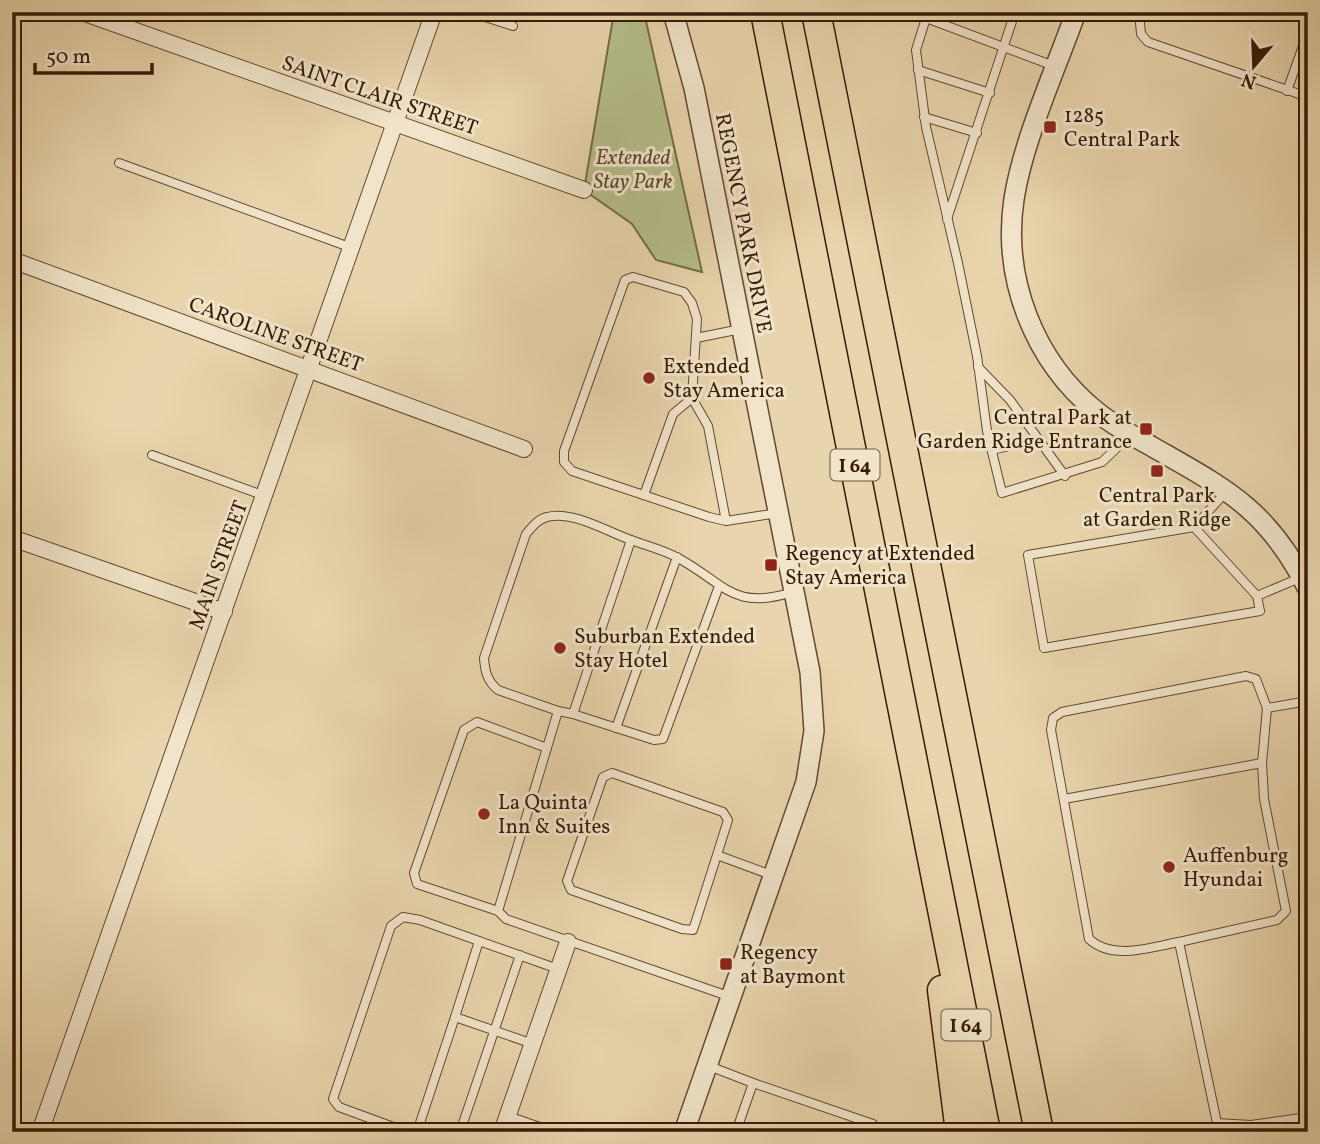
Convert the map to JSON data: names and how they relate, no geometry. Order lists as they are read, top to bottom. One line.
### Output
{"streets":{"highway":["I 64"],"street":["SAINT CLAIR STREET","REGENCY PARK DRIVE","CAROLINE STREET","MAIN STREET"]},"crossings":[["SAINT CLAIR STREET","MAIN STREET"],["CAROLINE STREET","MAIN STREET"]],"parks":["Extended Stay Park"],"places":{"transit":["1285 Central Park","Central Park at Garden Ridge Entrance","Central Park at Garden Ridge","Regency at Extended Stay America","Regency at Baymont"],"other":["Extended Stay America","Suburban Extended Stay Hotel","La Quinta Inn & Suites","Auffenburg Hyundai"]},"scale_bar":"50 m","north":"bottom"}
